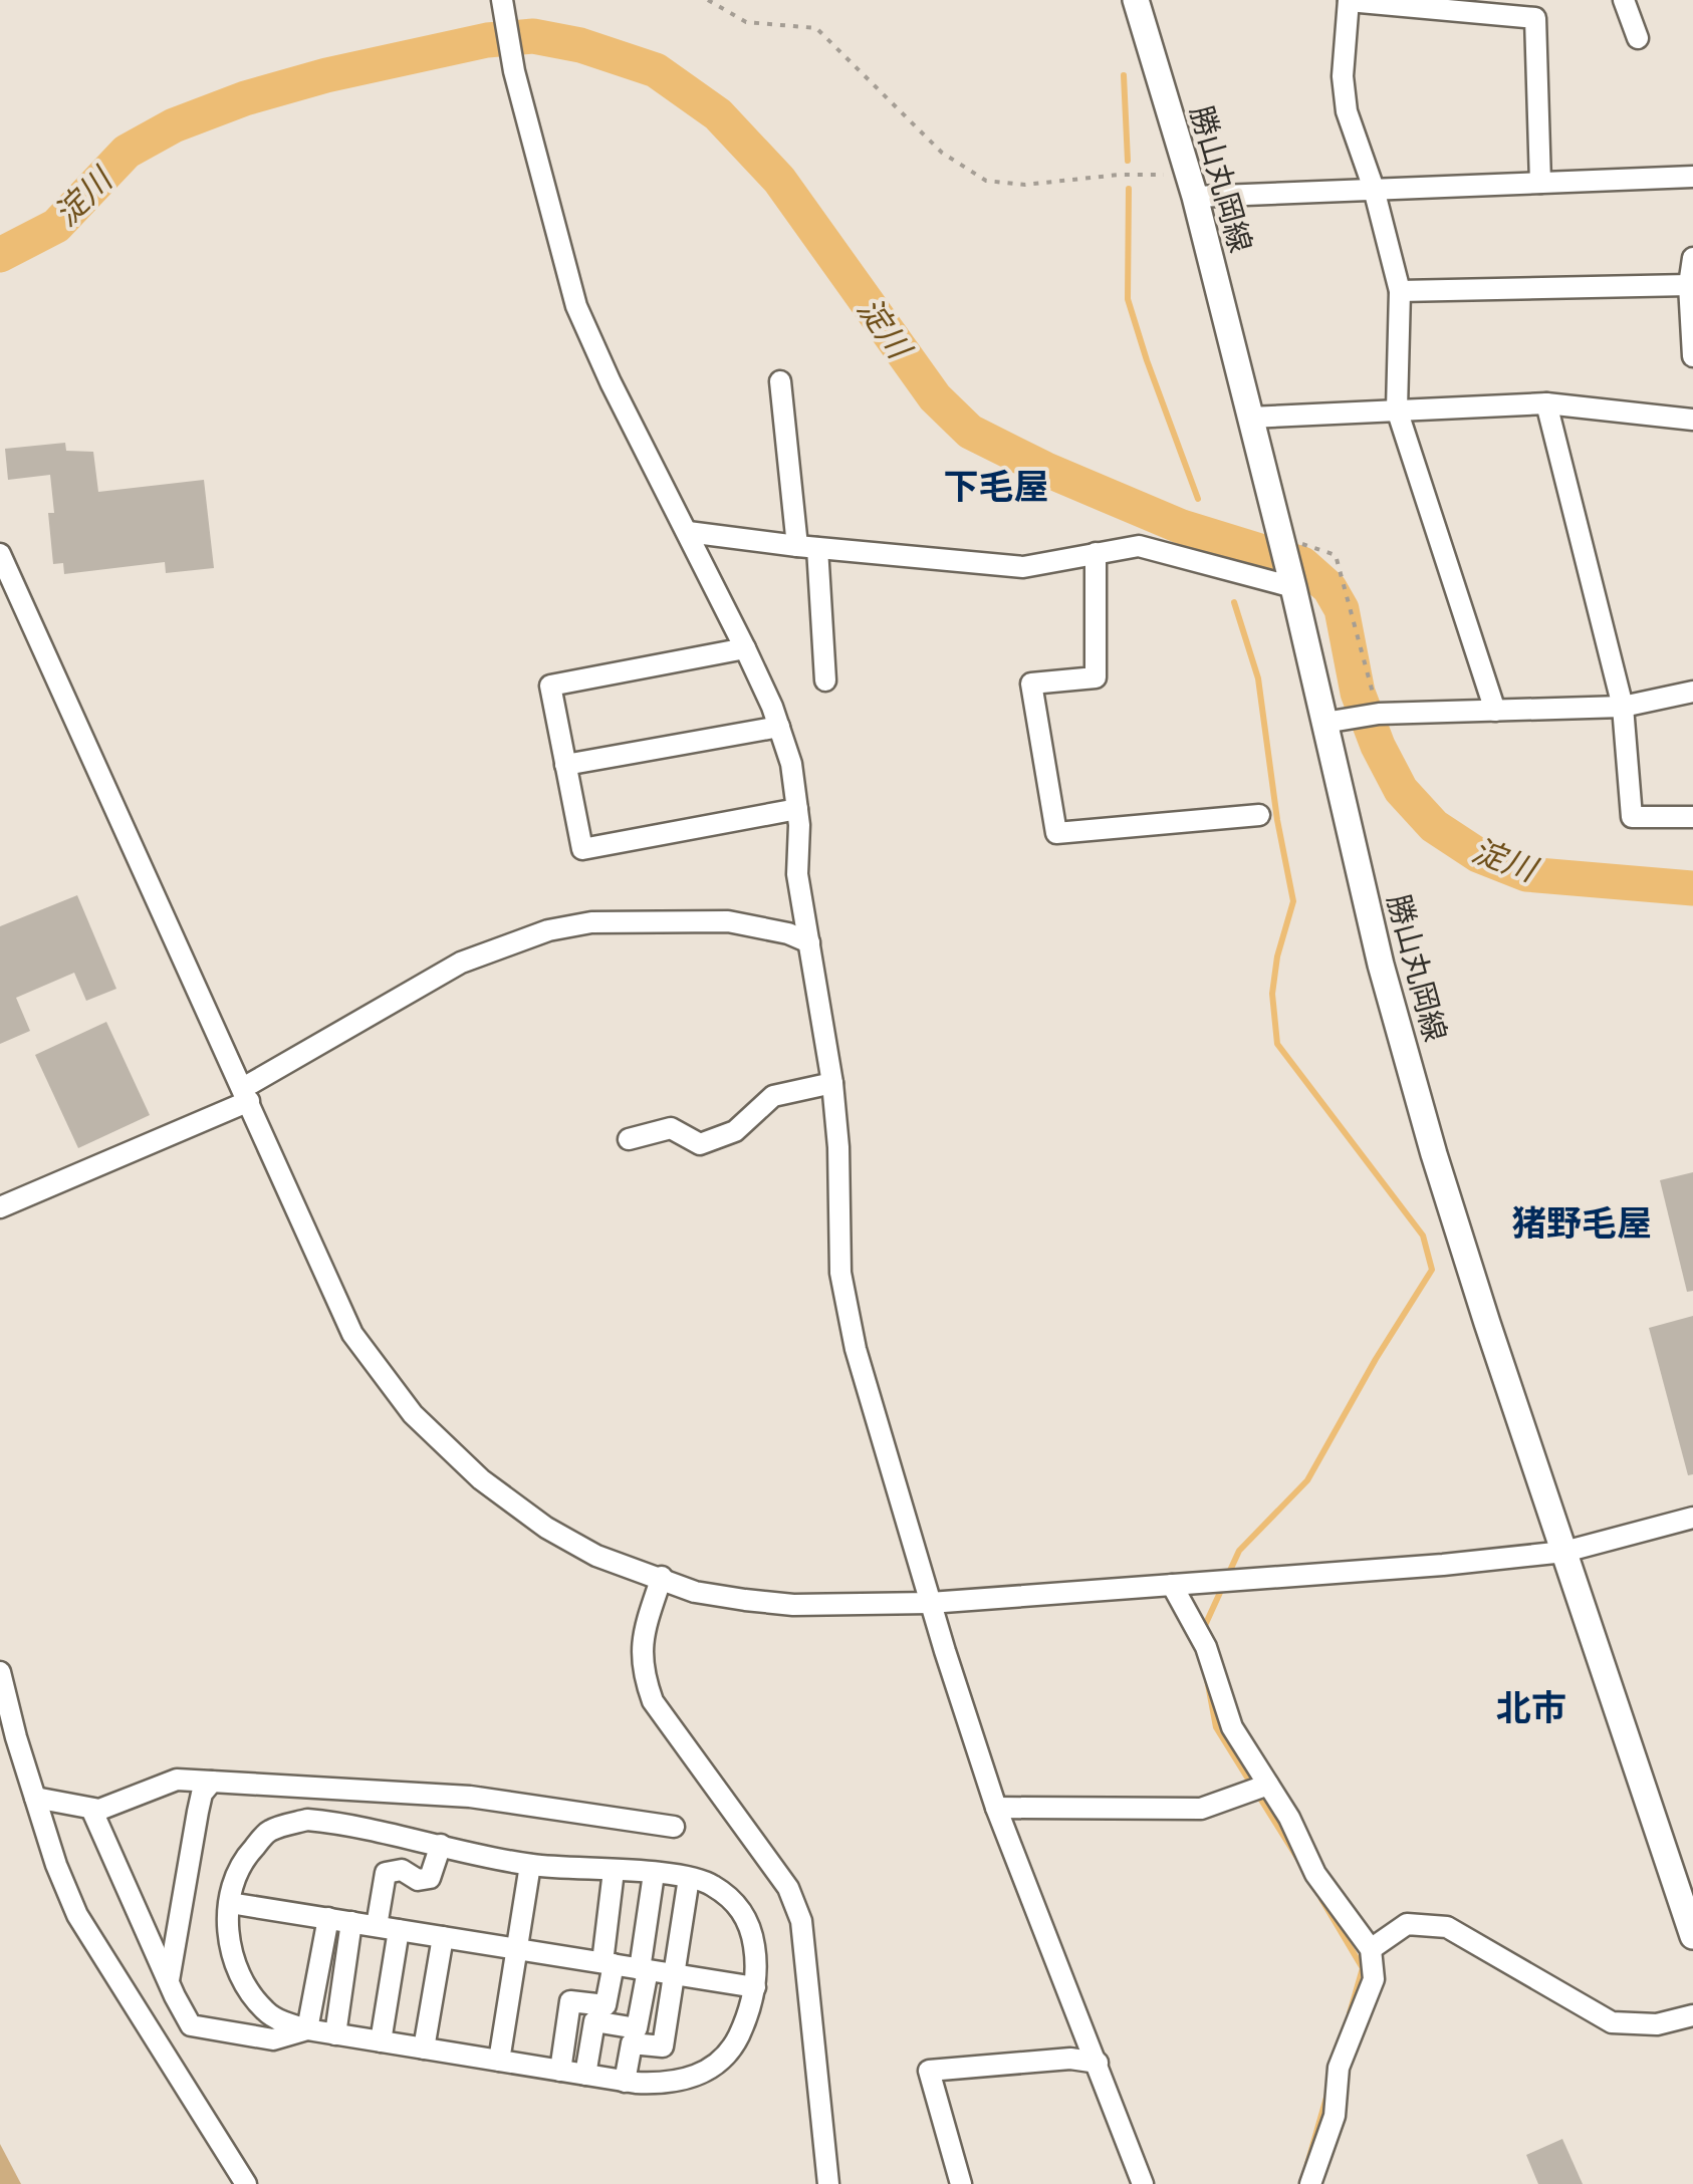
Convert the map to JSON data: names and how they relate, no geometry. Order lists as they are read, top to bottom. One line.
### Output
{"streets":{"main road":["勝山丸岡線"]},"districts":["下毛屋","猪野毛屋","北市"],"water":["淀川"]}
